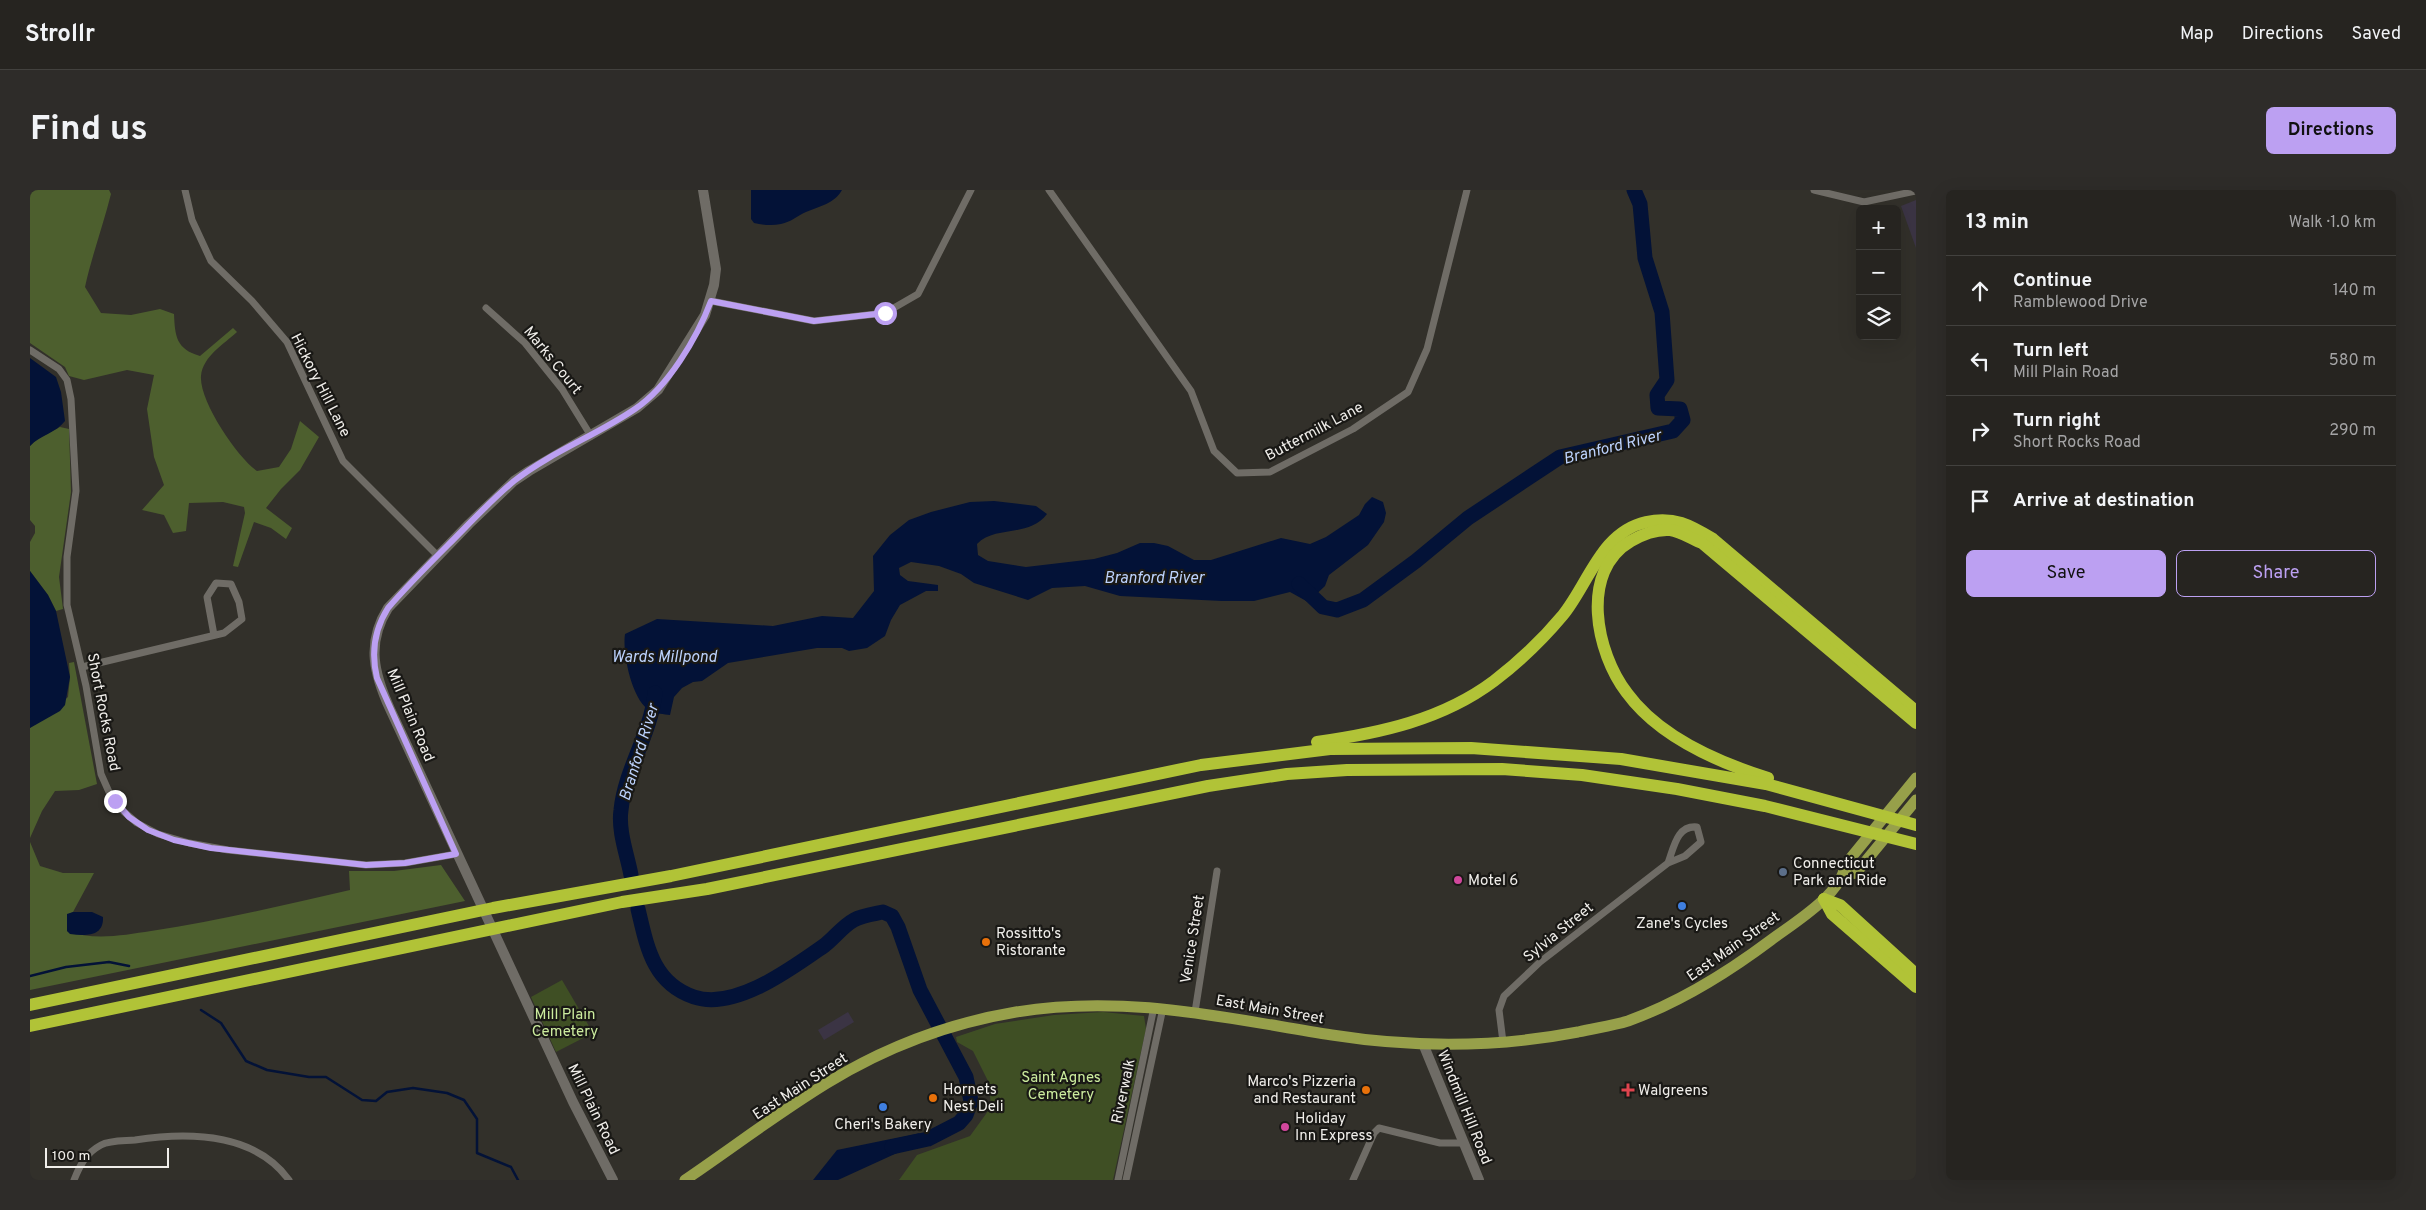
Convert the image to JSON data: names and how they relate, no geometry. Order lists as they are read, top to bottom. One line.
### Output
{"streets":{"main road":["East Main Street"],"street":["Marks Court","Hickory Hill Lane","Buttermilk Lane","Short Rocks Road","Mill Plain Road","Sylvia Street","Venice Street","Riverwalk","Windmill Hill Road"]},"crossings":[["Marks Court","Mill Plain Road"],["Hickory Hill Lane","Mill Plain Road"],["Short Rocks Road","Mill Plain Road"],["Sylvia Street","East Main Street"],["Venice Street","East Main Street"],["East Main Street","Riverwalk"],["East Main Street","Windmill Hill Road"]],"water":["Branford River","Wards Millpond"],"parks":["Mill Plain Cemetery","Saint Agnes Cemetery"],"places":{"other":["Connecticut Park and Ride","Motel 6","Zane's Cycles","Rossitto's Ristorante","Marco's Pizzeria and Restaurant","Hornets Nest Deli","Cheri's Bakery","Holiday Inn Express"],"health":["Walgreens"]},"scale_bar":"100 m","page":{"header":"Strollr","nav":["Map","Directions","Saved"],"buttons":["Directions",["Save","Share"]],"title":"Find us","heading":["13 min","Walk · 1.0 km"],"map_buttons":["+","−"],"list":[["Continue","Ramblewood Drive","140 m"],["Turn left","Mill Plain Road","580 m"],["Turn right","Short Rocks Road","290 m"],"Arrive at destination"],"scale":"100 m"}}
